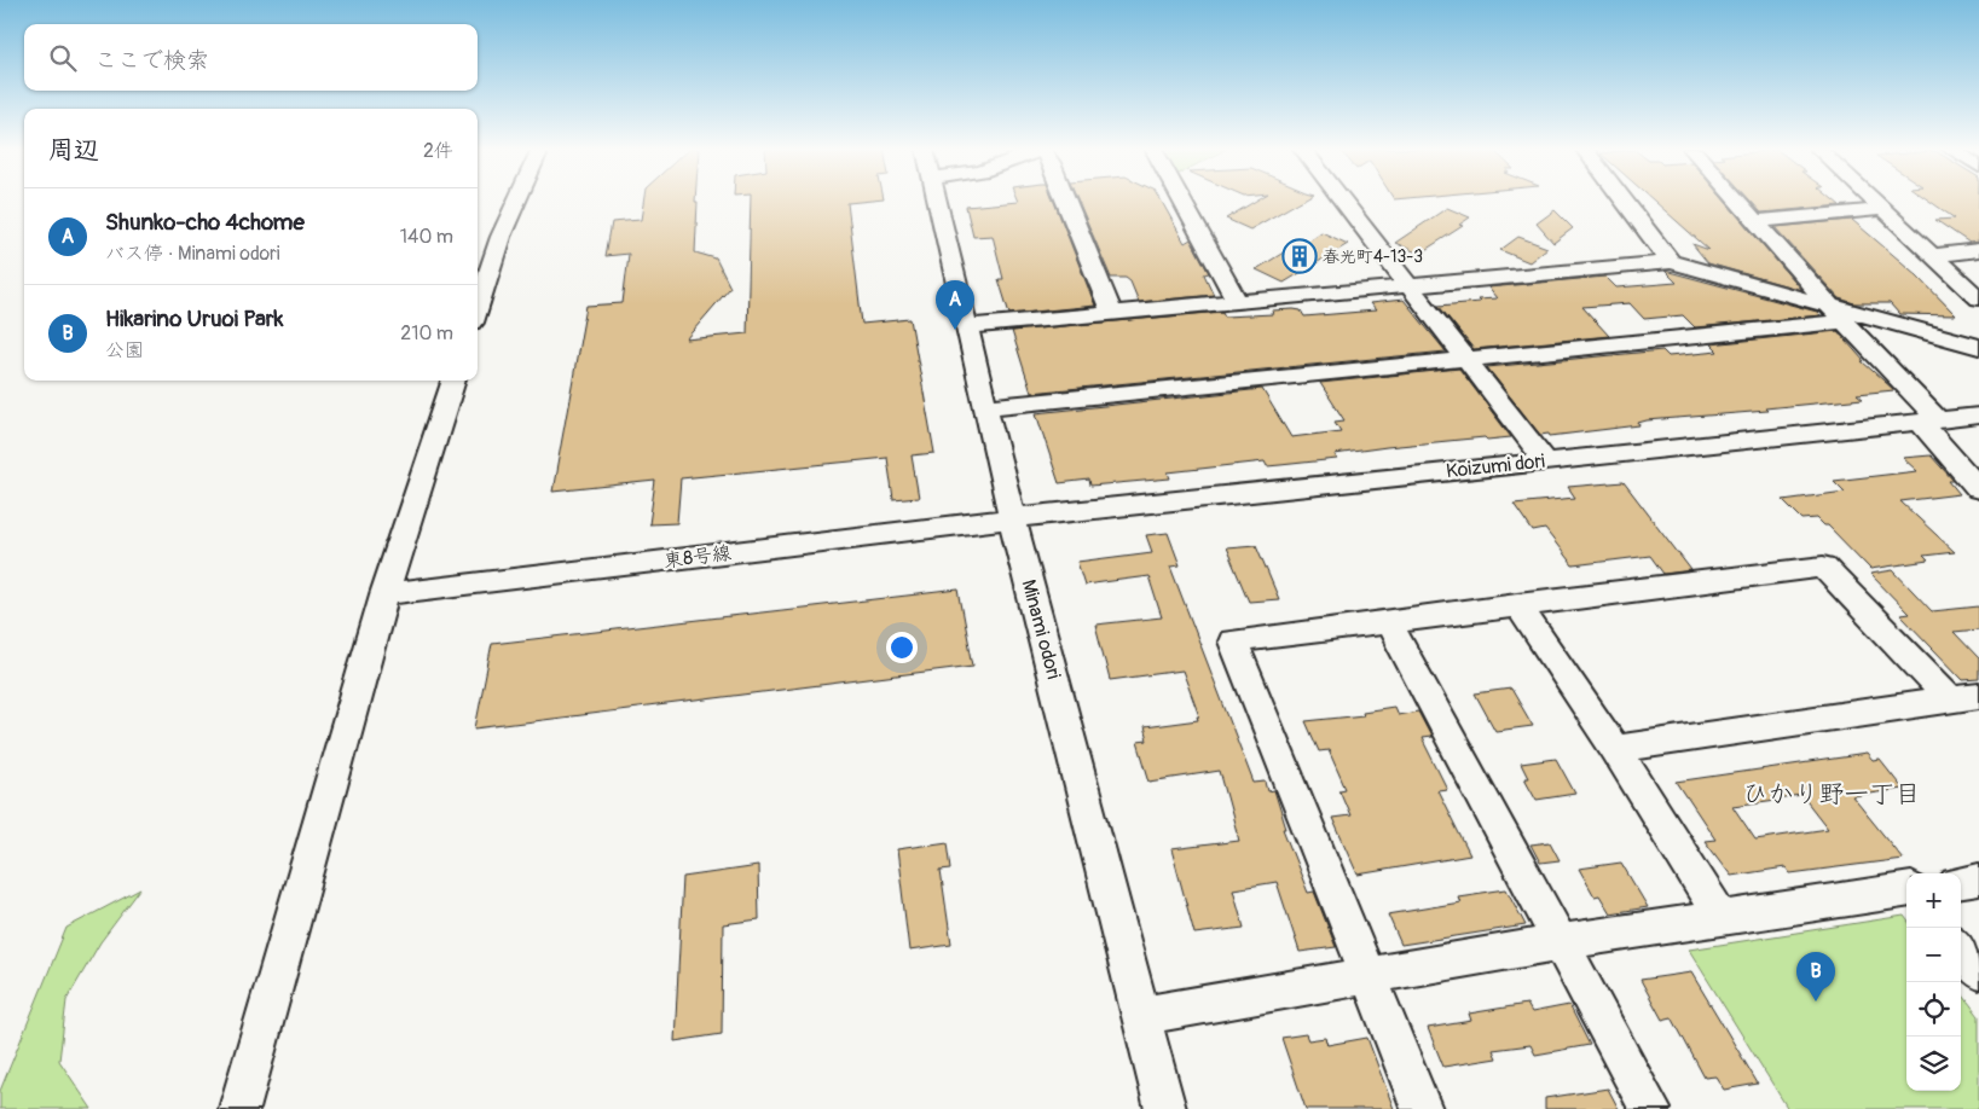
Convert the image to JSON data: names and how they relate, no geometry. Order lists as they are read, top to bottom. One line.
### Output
{"streets":{"street":["Koizumi dori","東8号線","Minami odori"]},"crossings":[["Koizumi dori","東8号線"],["Koizumi dori","Minami odori"],["東8号線","Minami odori"]],"districts":["ひかり野一丁目"],"places":{"building":["春光町4-13-3"]},"page":{"search":"ここで検索","heading":["周辺","2件"],"list":[{"mark":"A","name":"Shunko-cho 4chome","note":"バス停 · Minami odori","value":"140 m"},{"mark":"B","name":"Hikarino Uruoi Park","note":"公園","value":"210 m"}],"pins":["A","B"],"map_buttons":["+","−"]}}
